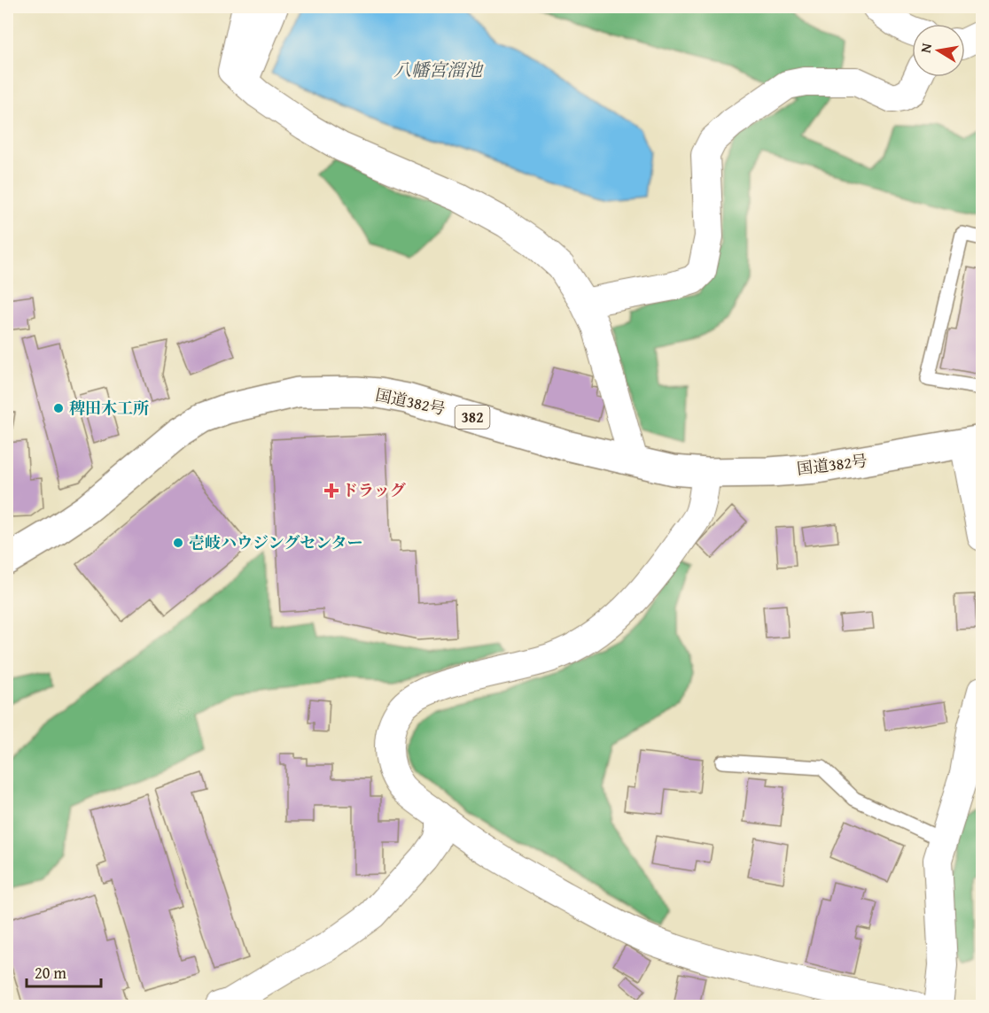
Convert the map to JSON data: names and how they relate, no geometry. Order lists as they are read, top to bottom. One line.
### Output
{"streets":{"highway":["国道382号","382"]},"water":["八幡宮溜池"],"places":{"other":["稗田木工所","壱岐ハウジングセンター"],"health":["ドラッグ"]},"scale_bar":"20 m","north":"left"}
